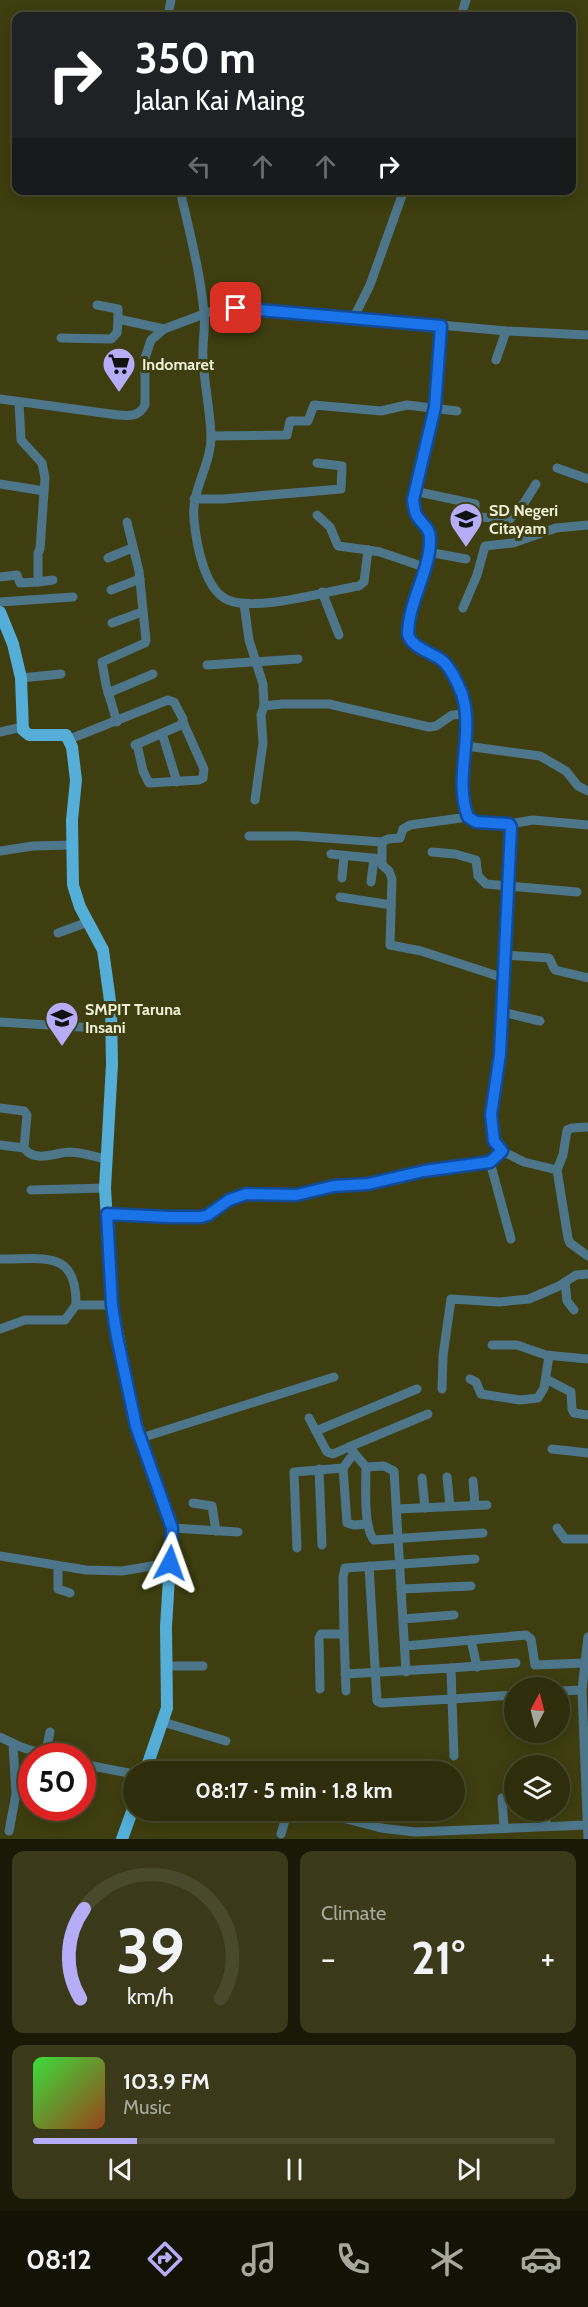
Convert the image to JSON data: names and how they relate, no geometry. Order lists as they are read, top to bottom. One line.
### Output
{"places":{"supermarket":["Indomaret"],"school or university":["SD Negeri Citayam","SMPIT Taruna Insani"]},"north":"top","page":{"turn":["350 m","Jalan Kai Maing"],"limit":"50","trip":"08:17 · 5 min · 1.8 km","tile":"Climate","heat":["−","21°","+"],"song":["103.9 FM","Music"],"tabs":"08:12","gauge":["39","km/h"]}}
